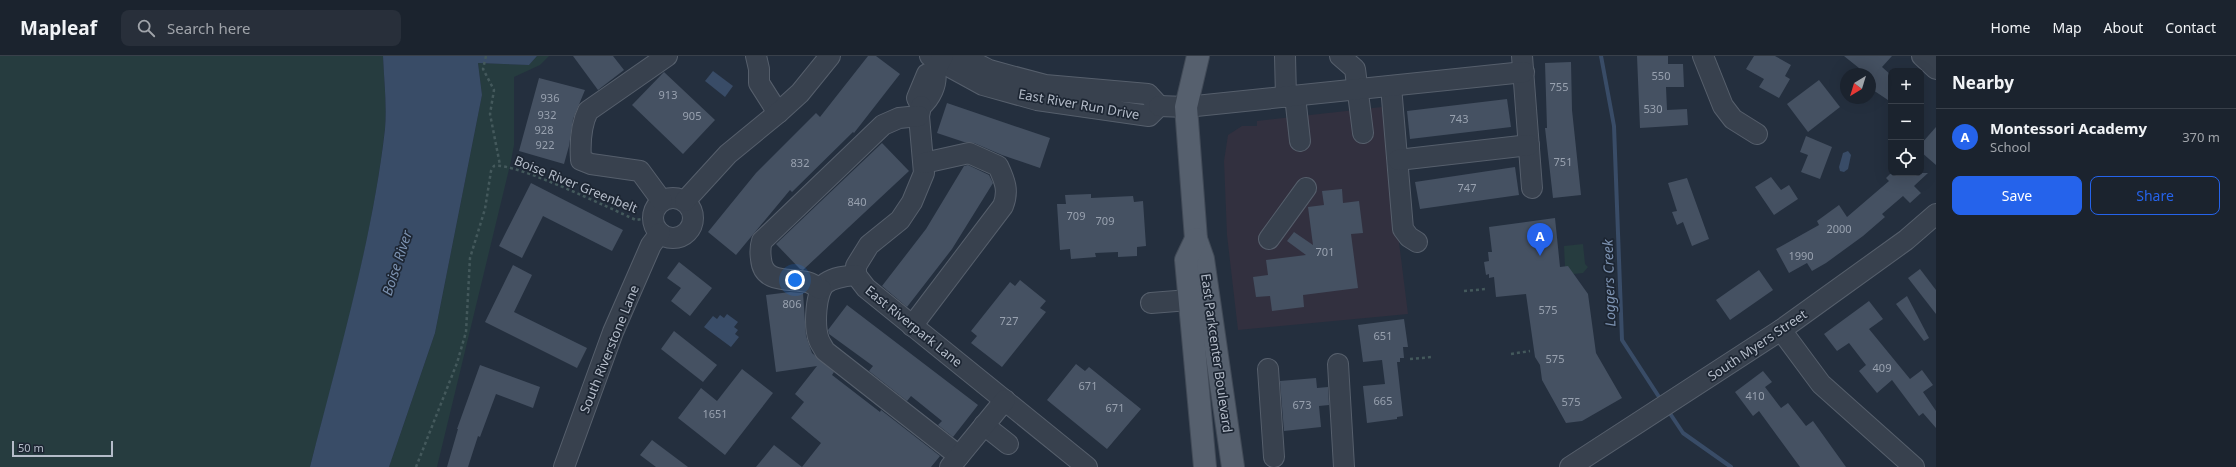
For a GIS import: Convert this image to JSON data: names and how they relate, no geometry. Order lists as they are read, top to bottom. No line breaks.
{"streets":{"main road":["East Parkcenter Boulevard"],"street":["East River Run Drive","East Riverpark Lane","South Myers Street","South Riverstone Lane"],"path":["Boise River Greenbelt"]},"crossings":[["East River Run Drive","East Riverpark Lane"],["East River Run Drive","East Parkcenter Boulevard"],["Boise River Greenbelt","South Riverstone Lane"]],"water":["Boise River","Loggers Creek"],"house_numbers":["550","755","913","936","530","932","905","743","928","922","751","832","747","840","709","709","2000","701","1990","806","575","727","651","575","409","671","410","665","575","673","671","1651"],"scale_bar":"50 m","north":"bottom left","page":{"header":"Mapleaf","search":"Search here","nav":["Home","Map","About","Contact"],"heading":"Nearby","map_buttons":["+","−"],"list":[{"mark":"A","name":"Montessori Academy","note":"School","value":"370 m"}],"buttons":["Save","Share"],"pins":"A","scale":"50 m"}}
